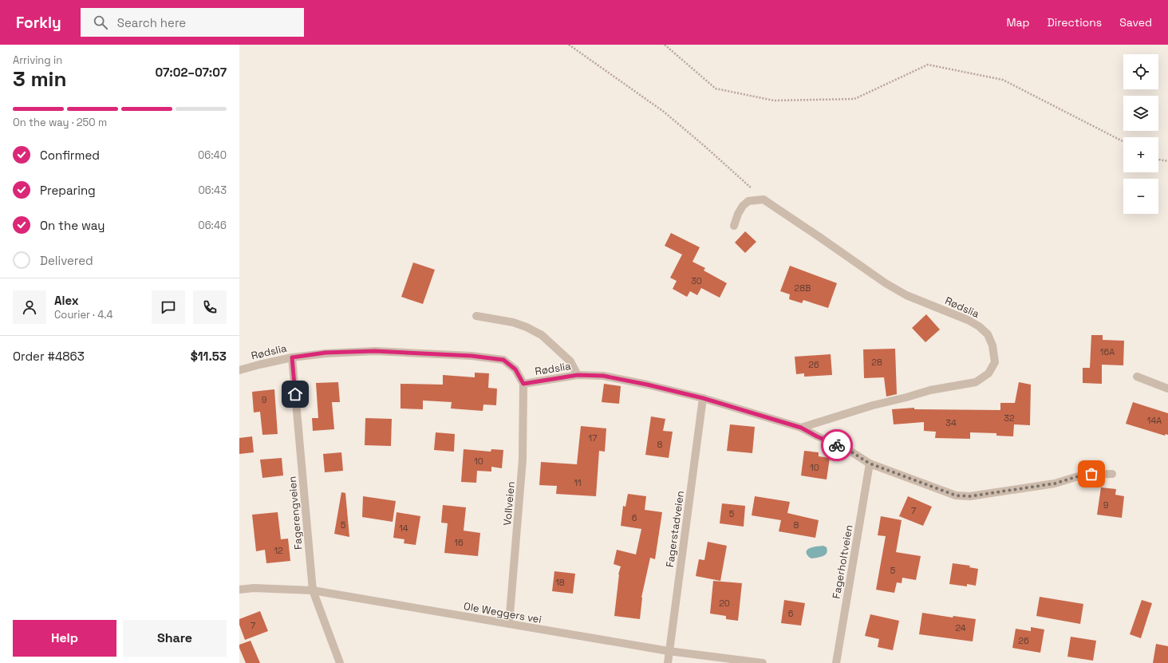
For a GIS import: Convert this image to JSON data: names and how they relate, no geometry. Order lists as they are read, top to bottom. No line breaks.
{"streets":{"street":["Rødslia","Vollveien","Fagerengveien","Fagerstadveien","Fagerholtveien","Ole Weggers vei"]},"crossings":[["Rødslia","Vollveien"],["Rødslia","Fagerengveien"],["Rødslia","Fagerstadveien"],["Rødslia","Fagerholtveien"],["Vollveien","Ole Weggers vei"],["Fagerengveien","Ole Weggers vei"],["Fagerstadveien","Ole Weggers vei"]],"house_numbers":["30","28B","16A","28","26","9","32","14A","34","17","8","10","10","11","9","7","5","6","5","8","14","16","12","5","18","20","6","7","24","26"],"page":{"header":"Forkly","search":"Search here","nav":["Map","Directions","Saved"],"heading":["3 min","Arriving in","07:02–07:07"],"panel":["Alex","Courier · 4.4","Order #4863","$11.53"],"map_buttons":["+","−"],"bar":"On the way · 250 m","list":[["Confirmed","06:40"],["Preparing","06:43"],["On the way","06:46"],"Delivered"],"buttons":["Help","Share"]}}
